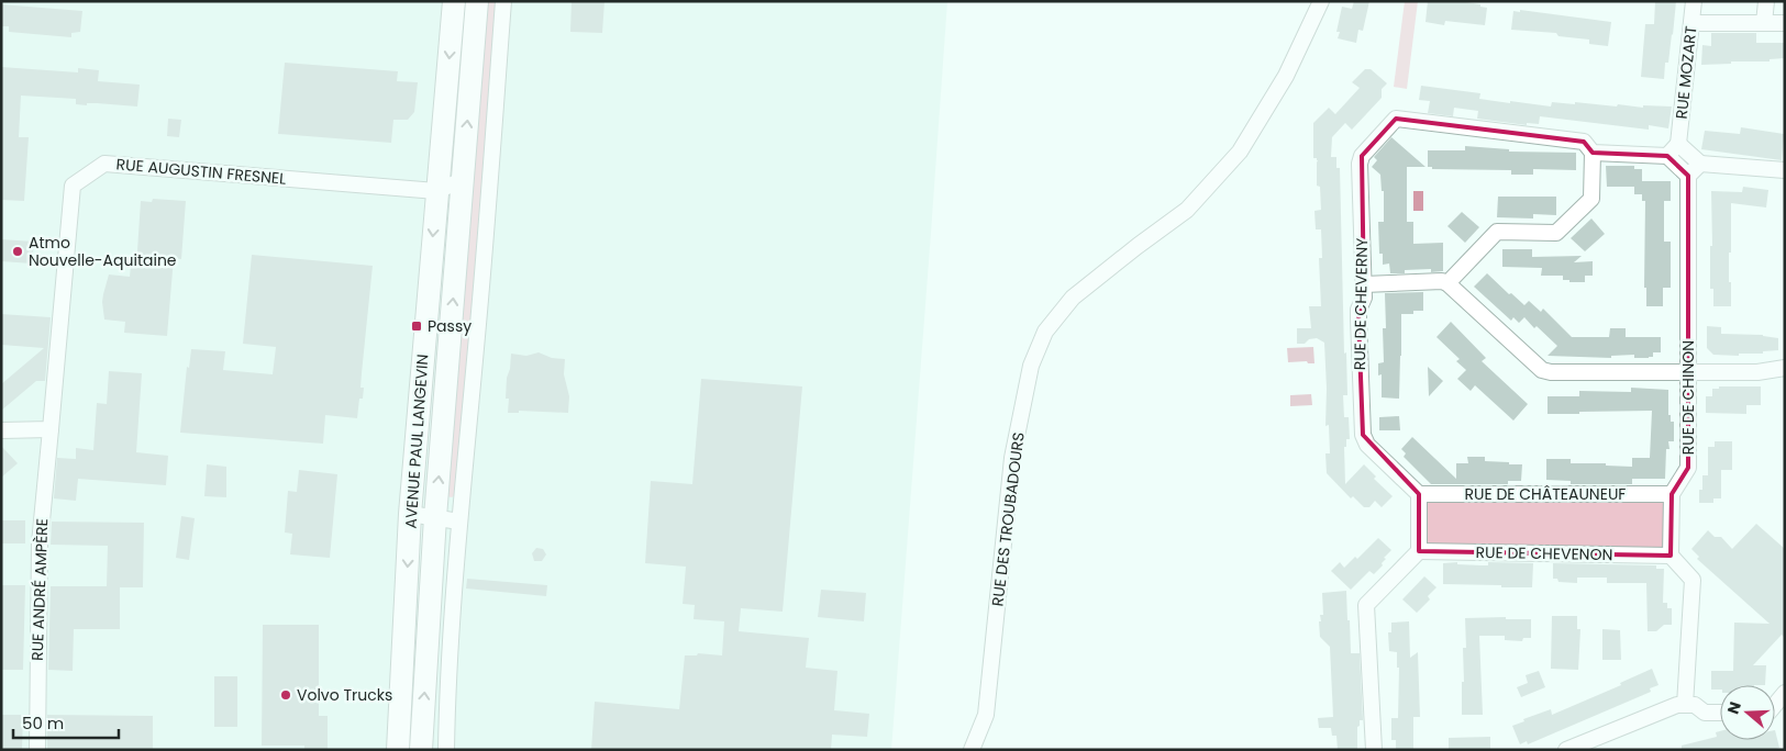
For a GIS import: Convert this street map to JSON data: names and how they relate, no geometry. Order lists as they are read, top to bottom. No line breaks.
{"streets":{"main road":["AVENUE PAUL LANGEVIN"],"street":["RUE MOZART","RUE AUGUSTIN FRESNEL","RUE DE CHEVERNY","RUE DE CHINON","RUE DE CHÂTEAUNEUF","RUE DES TROUBADOURS","RUE DE CHEVENON","RUE ANDRÉ AMPÈRE"]},"crossings":[["RUE AUGUSTIN FRESNEL","AVENUE PAUL LANGEVIN"],["RUE AUGUSTIN FRESNEL","RUE ANDRÉ AMPÈRE"],["RUE DE CHEVERNY","RUE DE CHÂTEAUNEUF"],["RUE DE CHINON","RUE DE CHÂTEAUNEUF"]],"places":{"other":["Atmo Nouvelle-Aquitaine","Volvo Trucks"],"transit":["Passy"]},"scale_bar":"50 m","north":"left"}
